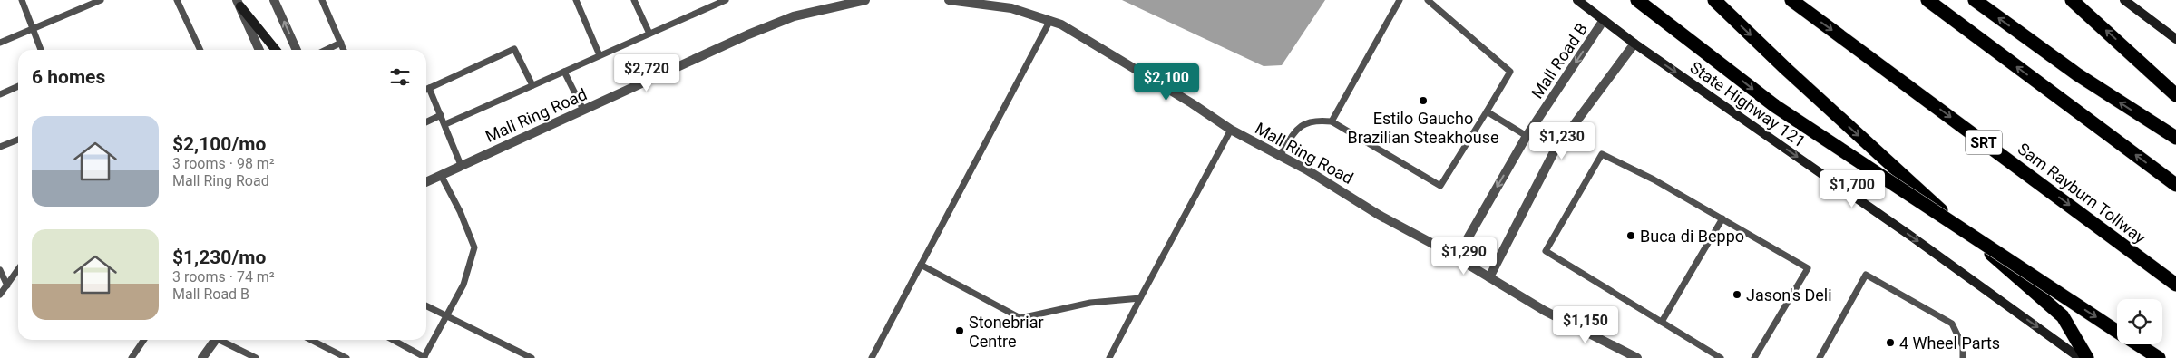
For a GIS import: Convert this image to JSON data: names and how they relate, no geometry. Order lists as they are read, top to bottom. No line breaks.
{"streets":{"highway":["SRT","Sam Rayburn Tollway"],"main road":["State Highway 121"],"street":["Mall Road B","Mall Ring Road"]},"crossings":[["Mall Road B","State Highway 121"],["Mall Road B","Mall Ring Road"]],"one_way":["State Highway 121"],"places":["Estilo Gaucho Brazilian Steakhouse","Buca di Beppo","Jason's Deli","Stonebriar Centre","4 Wheel Parts"],"page":{"heading":"6 homes","price":["$2,720","$2,100","$1,230","$1,700","$1,290","$1,150"],"list":[{"name":"$2,100/mo","note":"3 rooms · 98 m² · Mall Ring Road"},{"name":"$1,230/mo","note":"3 rooms · 74 m² · Mall Road B"}]}}
